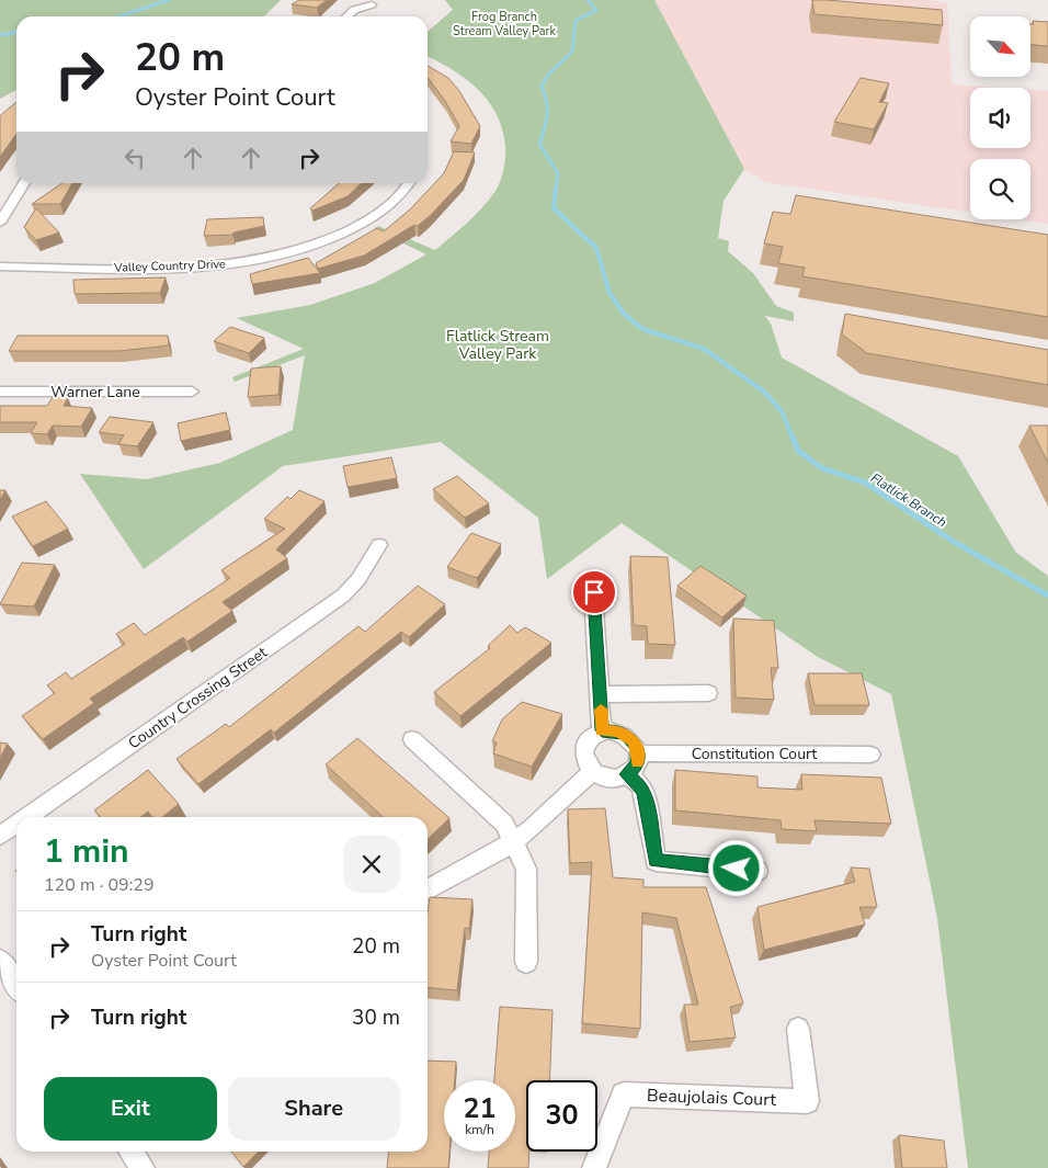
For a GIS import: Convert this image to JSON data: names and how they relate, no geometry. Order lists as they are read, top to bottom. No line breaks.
{"streets":{"street":["Valley Country Drive","Warner Lane","Country Crossing Street","Constitution Court","Beaujolais Court"]},"water":["Flatlick Branch"],"parks":["Frog Branch Stream Valley Park","Flatlick Stream Valley Park"],"north":"bottom right","page":{"turn":["20 m","Oyster Point Court"],"heading":["1 min","120 m · 09:29"],"list":[{"name":"Turn right","note":"Oyster Point Court","value":"20 m"},{"name":"Turn right","value":"30 m"}],"buttons":["Exit","Share"],"speed":"21 km/h","limit":"30"}}
